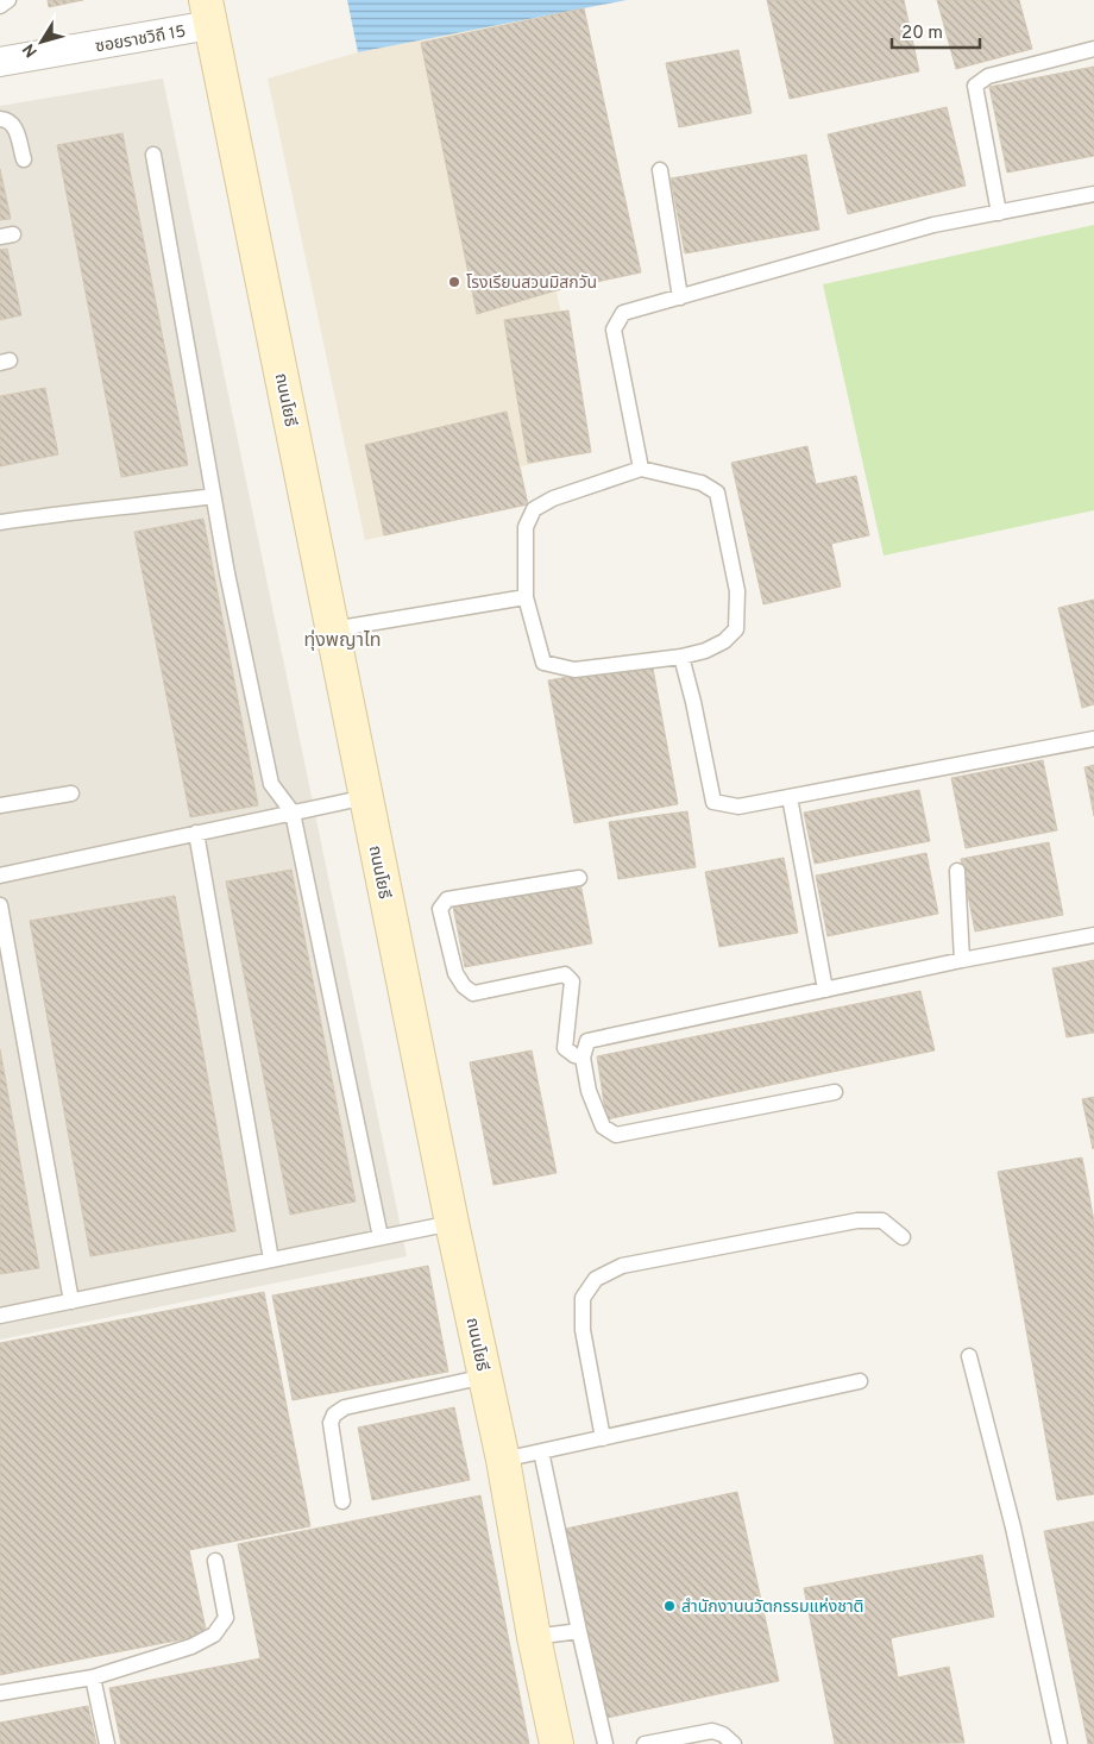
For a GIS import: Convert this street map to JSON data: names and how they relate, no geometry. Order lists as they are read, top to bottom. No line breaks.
{"streets":{"street":["ซอยราชวิถี 15","ถนนโยธี"]},"crossings":[["ซอยราชวิถี 15","ถนนโยธี"]],"districts":["ทุ่งพญาไท"],"places":["โรงเรียนสวนมิสกวัน","สำนักงานนวัตกรรมแห่งชาติ"],"scale_bar":"20 m","north":"bottom left"}
